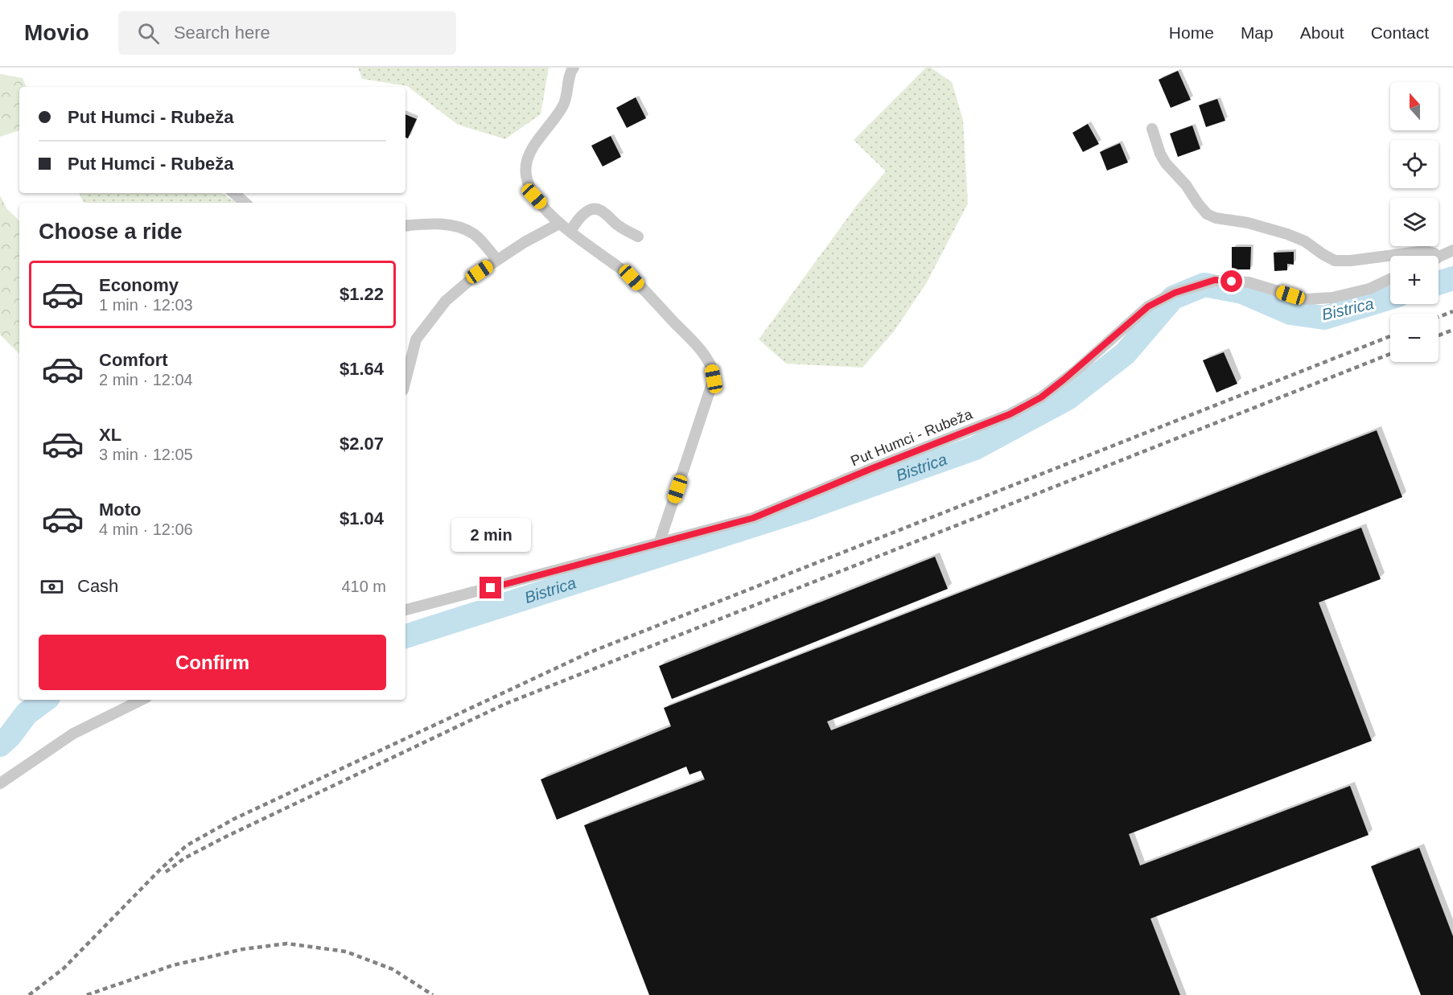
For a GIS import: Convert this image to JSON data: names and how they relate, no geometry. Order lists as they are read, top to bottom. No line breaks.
{"streets":{"street":["Put Humci - Rubeža"]},"water":["Bistrica"],"north":"top","page":{"header":"Movio","search":"Search here","nav":["Home","Map","About","Contact"],"map_buttons":["+","−"],"banner":["Put Humci - Rubeža","Put Humci - Rubeža"],"heading":"Choose a ride","list":[{"name":"Economy","note":"1 min · 12:03","value":"$1.22"},{"name":"Comfort","note":"2 min · 12:04","value":"$1.64"},{"name":"XL","note":"3 min · 12:05","value":"$2.07"},{"name":"Moto","note":"4 min · 12:06","value":"$1.04"}],"bubble":"2 min","pay":["Cash","410 m"],"buttons":"Confirm"}}
